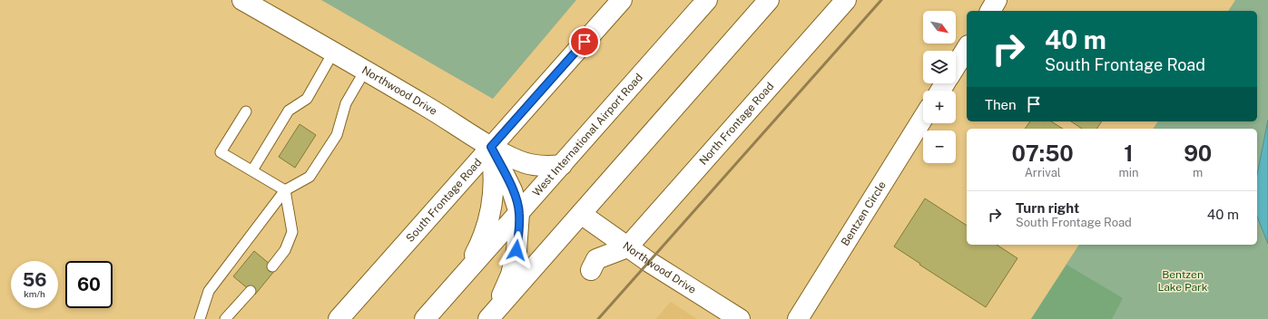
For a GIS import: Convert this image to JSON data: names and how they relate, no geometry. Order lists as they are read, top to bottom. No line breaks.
{"streets":{"street":["Northwood Drive","North Frontage Road","West International Airport Road","South Frontage Road","Bentzen Circle"]},"crossings":[["Northwood Drive","North Frontage Road"],["Northwood Drive","West International Airport Road"],["Northwood Drive","South Frontage Road"]],"parks":["Bentzen Lake Park"],"north":"bottom right","page":{"map_buttons":["+","−"],"turn":["40 m","South Frontage Road"],"then":"Then","eta":["07:50","Arrival","1","min","90","m"],"list":[{"name":"Turn right","note":"South Frontage Road","value":"40 m"}],"speed":"56 km/h","limit":"60"}}
